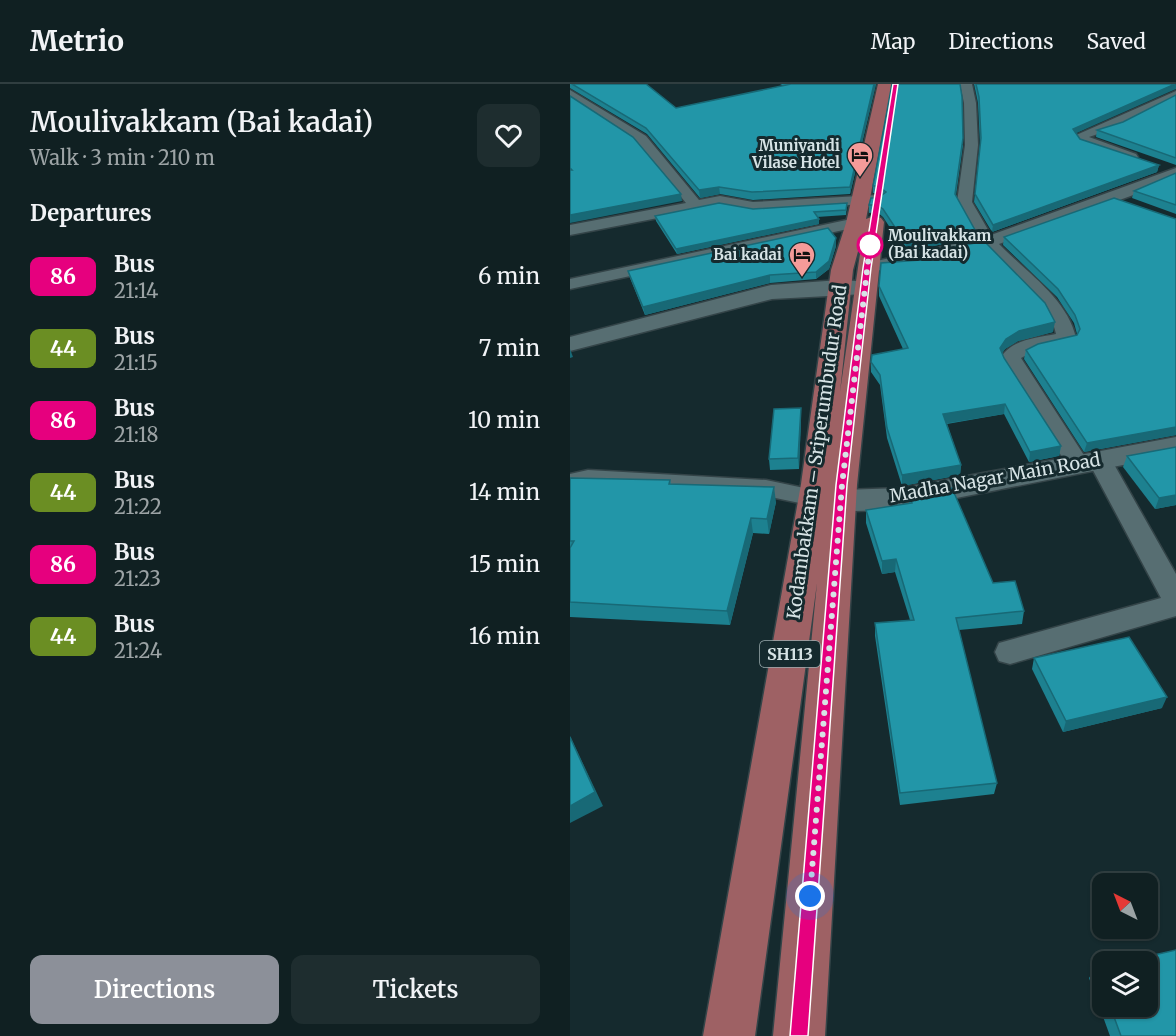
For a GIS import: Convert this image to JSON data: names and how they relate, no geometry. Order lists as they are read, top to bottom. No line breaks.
{"streets":{"main road":["Kodambakkam – Sriperumbudur Road","SH113"],"street":["Madha Nagar Main Road"]},"crossings":[["Kodambakkam – Sriperumbudur Road","Madha Nagar Main Road"]],"places":{"hotel":["Muniyandi Vilase Hotel","Bai kadai"],"other":["Moulivakkam (Bai kadai)"]},"lines":["bus line 86"],"north":"top left","page":{"header":"Metrio","nav":["Map","Directions","Saved"],"heading":[["Moulivakkam (Bai kadai)","Walk · 3 min · 210 m"],"Departures"],"list":[{"mark":"86","name":"Bus","note":"21:14","value":"6 min"},{"mark":"44","name":"Bus","note":"21:15","value":"7 min"},{"mark":"86","name":"Bus","note":"21:18","value":"10 min"},{"mark":"44","name":"Bus","note":"21:22","value":"14 min"},{"mark":"86","name":"Bus","note":"21:23","value":"15 min"},{"mark":"44","name":"Bus","note":"21:24","value":"16 min"}],"buttons":["Directions","Tickets"]}}
